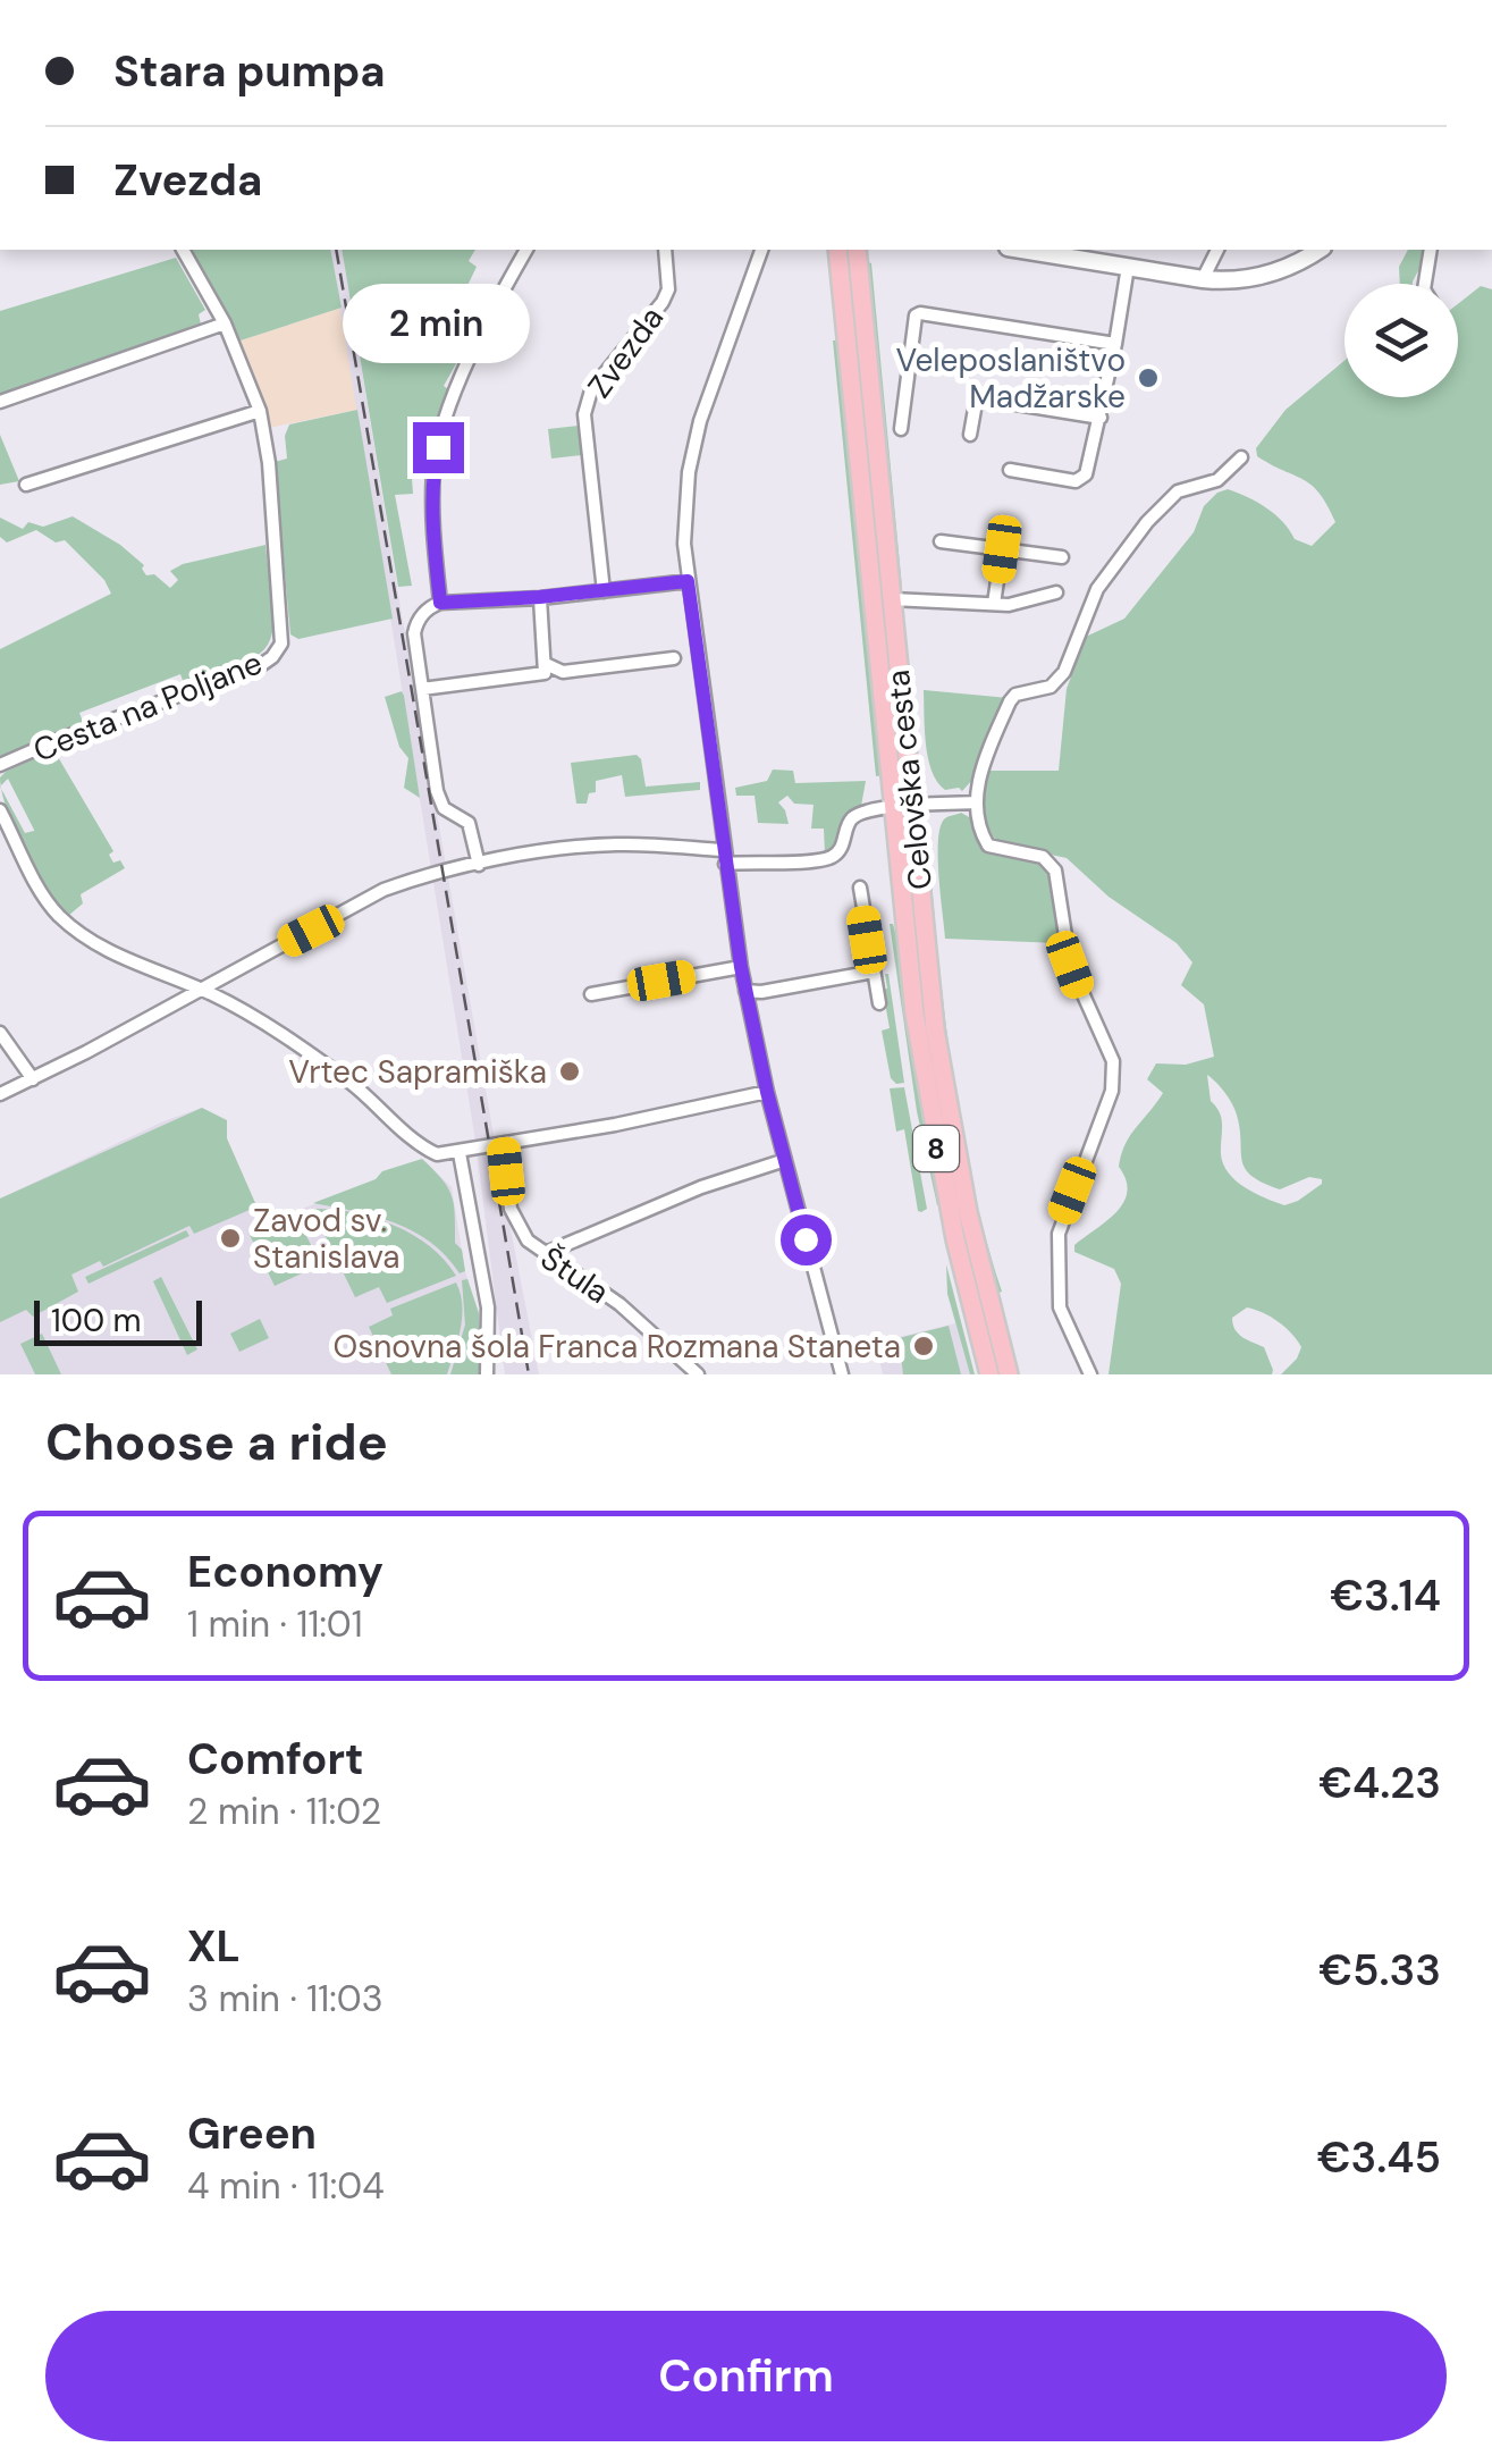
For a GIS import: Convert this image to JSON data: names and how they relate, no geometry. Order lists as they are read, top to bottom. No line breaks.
{"streets":{"main road":["Celovška cesta","8"],"street":["Zvezda","Cesta na Poljane","Štula"]},"places":["Veleposlaništvo Madžarske","Vrtec Sapramiška","Zavod sv. Stanislava","Osnovna šola Franca Rozmana Staneta"],"scale_bar":"100 m","page":{"banner":["Stara pumpa","Zvezda"],"bubble":"2 min","scale":"100 m","heading":"Choose a ride","list":[{"name":"Economy","note":"1 min · 11:01","value":"€3.14"},{"name":"Comfort","note":"2 min · 11:02","value":"€4.23"},{"name":"XL","note":"3 min · 11:03","value":"€5.33"},{"name":"Green","note":"4 min · 11:04","value":"€3.45"}],"buttons":"Confirm"}}
